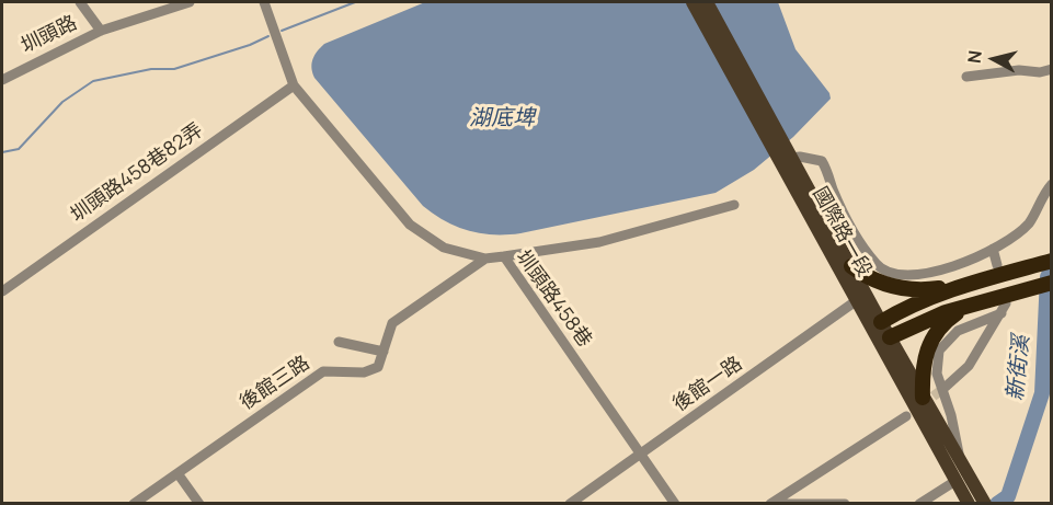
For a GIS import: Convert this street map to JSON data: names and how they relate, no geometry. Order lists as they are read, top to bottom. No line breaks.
{"streets":{"main road":["國際路一段"],"street":["圳頭路","圳頭路458巷82弄","圳頭路458巷","後館三路","後館一路"]},"crossings":[["圳頭路458巷82弄","圳頭路458巷"],["國際路一段","後館一路"],["圳頭路458巷","後館三路"],["圳頭路458巷","後館一路"]],"water":["湖底埤","新街溪"],"north":"left"}
